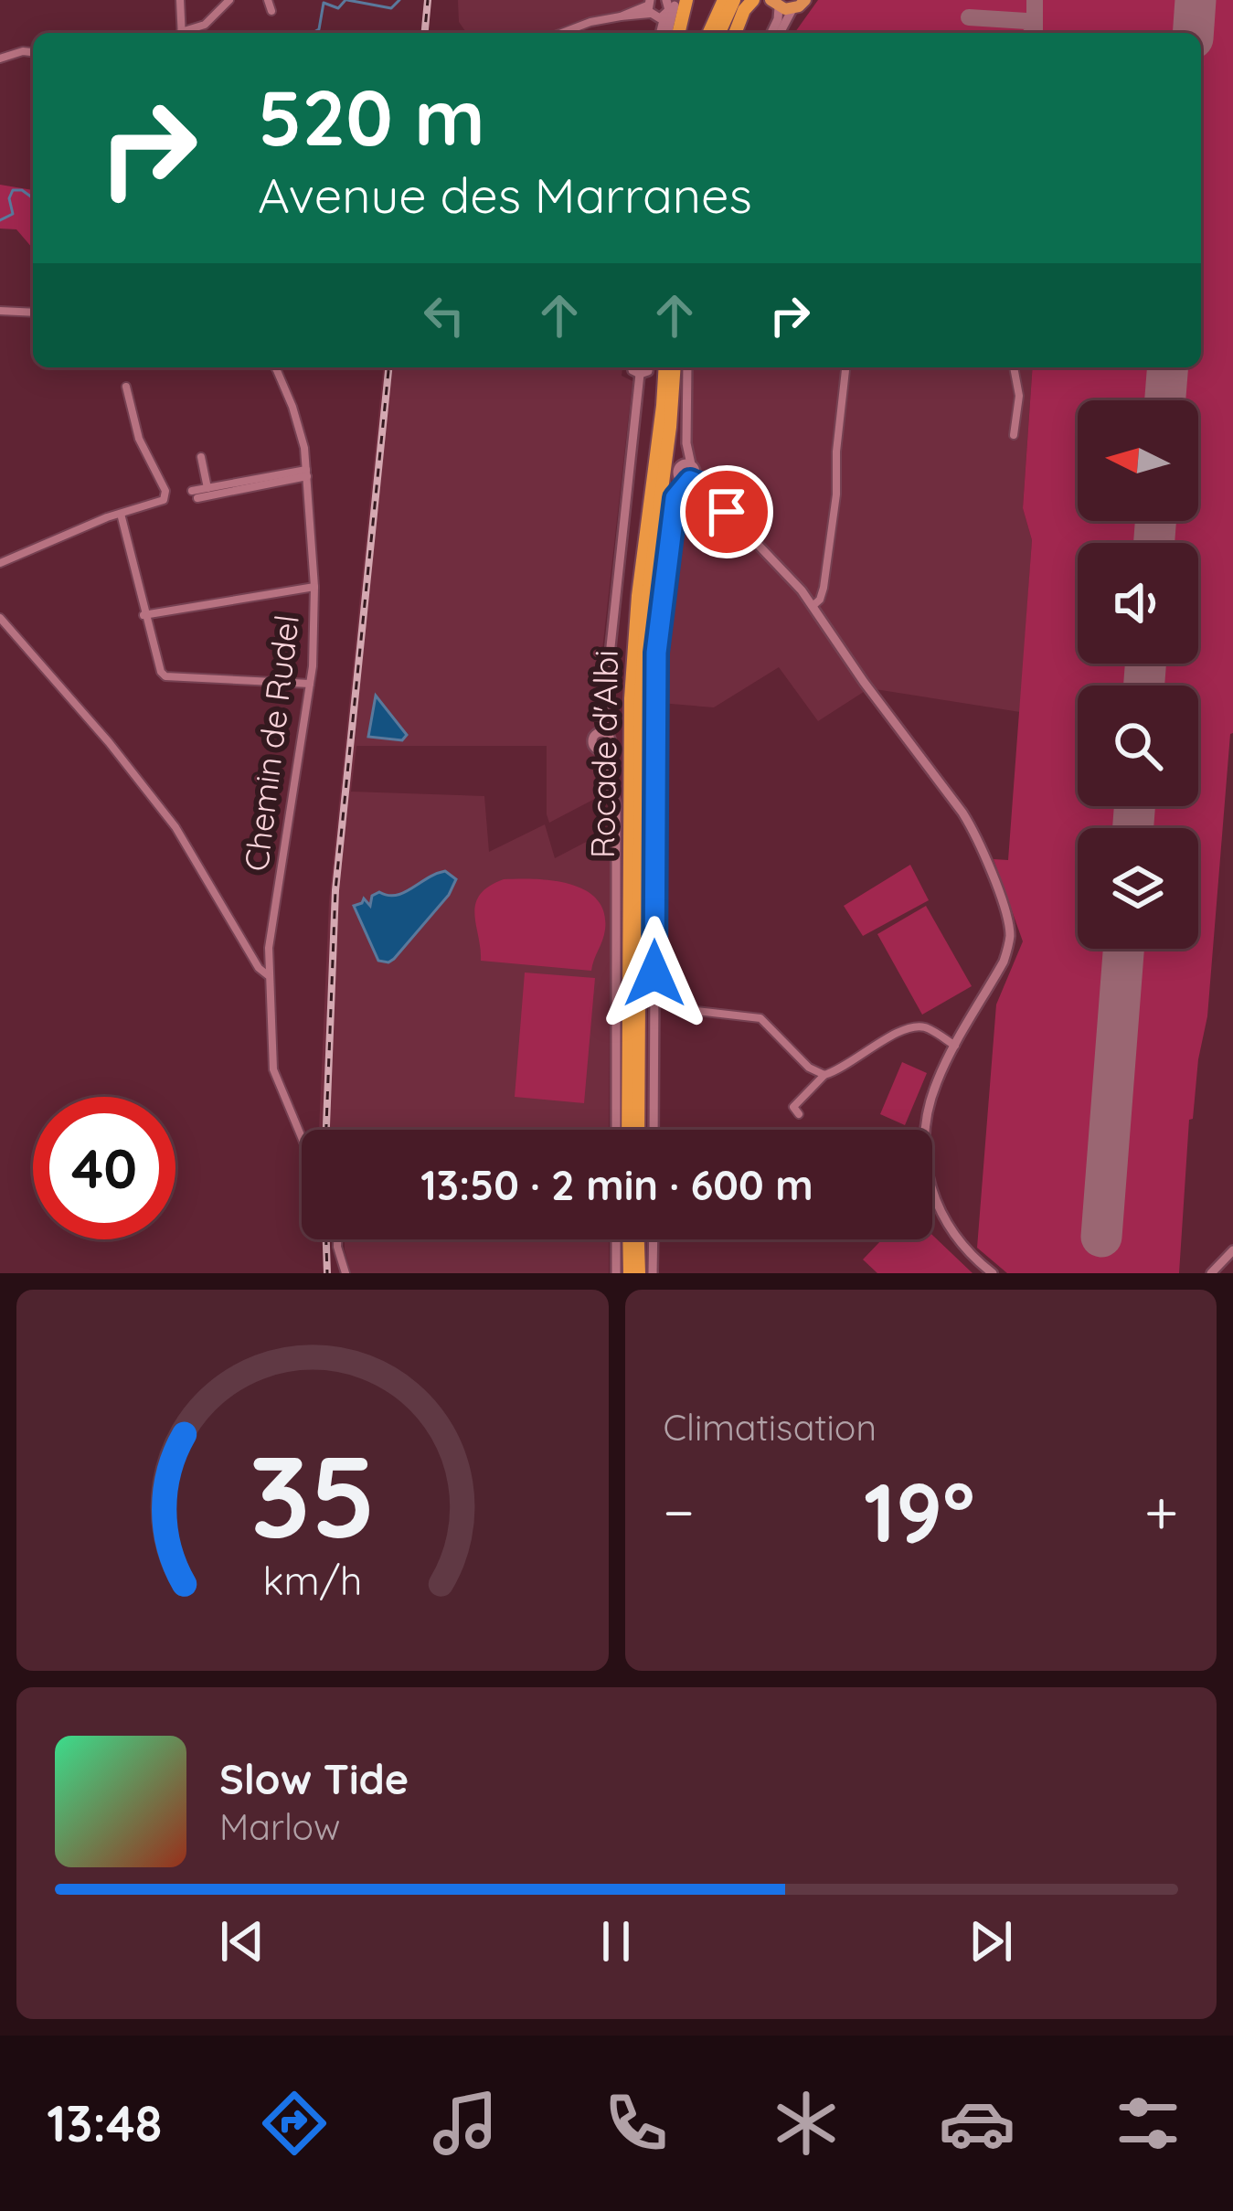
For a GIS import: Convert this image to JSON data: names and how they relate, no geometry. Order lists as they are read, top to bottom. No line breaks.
{"streets":{"highway":["Rocade d'Albi"],"street":["Chemin de Rudel"]},"north":"left","page":{"turn":["520 m","Avenue des Marranes"],"limit":"40","trip":"13:50 · 2 min · 600 m","tile":"Climatisation","heat":["−","19°","+"],"song":["Slow Tide","Marlow"],"tabs":"13:48","gauge":["35","km/h"]}}
